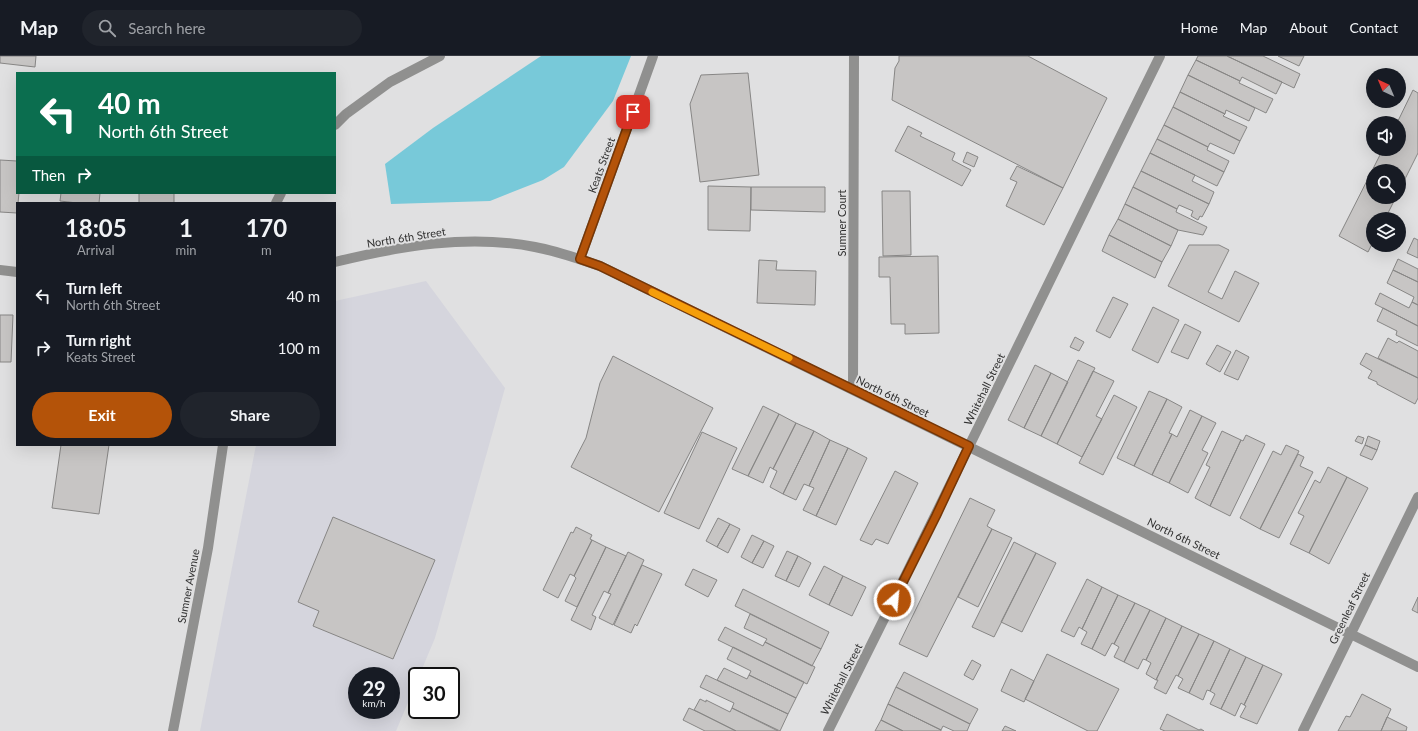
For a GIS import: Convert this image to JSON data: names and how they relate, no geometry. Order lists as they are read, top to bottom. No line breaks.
{"streets":{"street":["Keats Street","Sumner Court","North 6th Street","Whitehall Street","Sumner Avenue","Greenleaf Street"]},"crossings":[["Keats Street","North 6th Street"],["Sumner Court","North 6th Street"],["North 6th Street","Whitehall Street"],["North 6th Street","Greenleaf Street"]],"north":"top left","page":{"header":"Map","search":"Search here","nav":["Home","Map","About","Contact"],"turn":["40 m","North 6th Street"],"then":"Then","eta":["18:05","Arrival","1","min","170","m"],"list":[{"name":"Turn left","note":"North 6th Street","value":"40 m"},{"name":"Turn right","note":"Keats Street","value":"100 m"}],"buttons":["Exit","Share"],"speed":"29 km/h","limit":"30"}}
